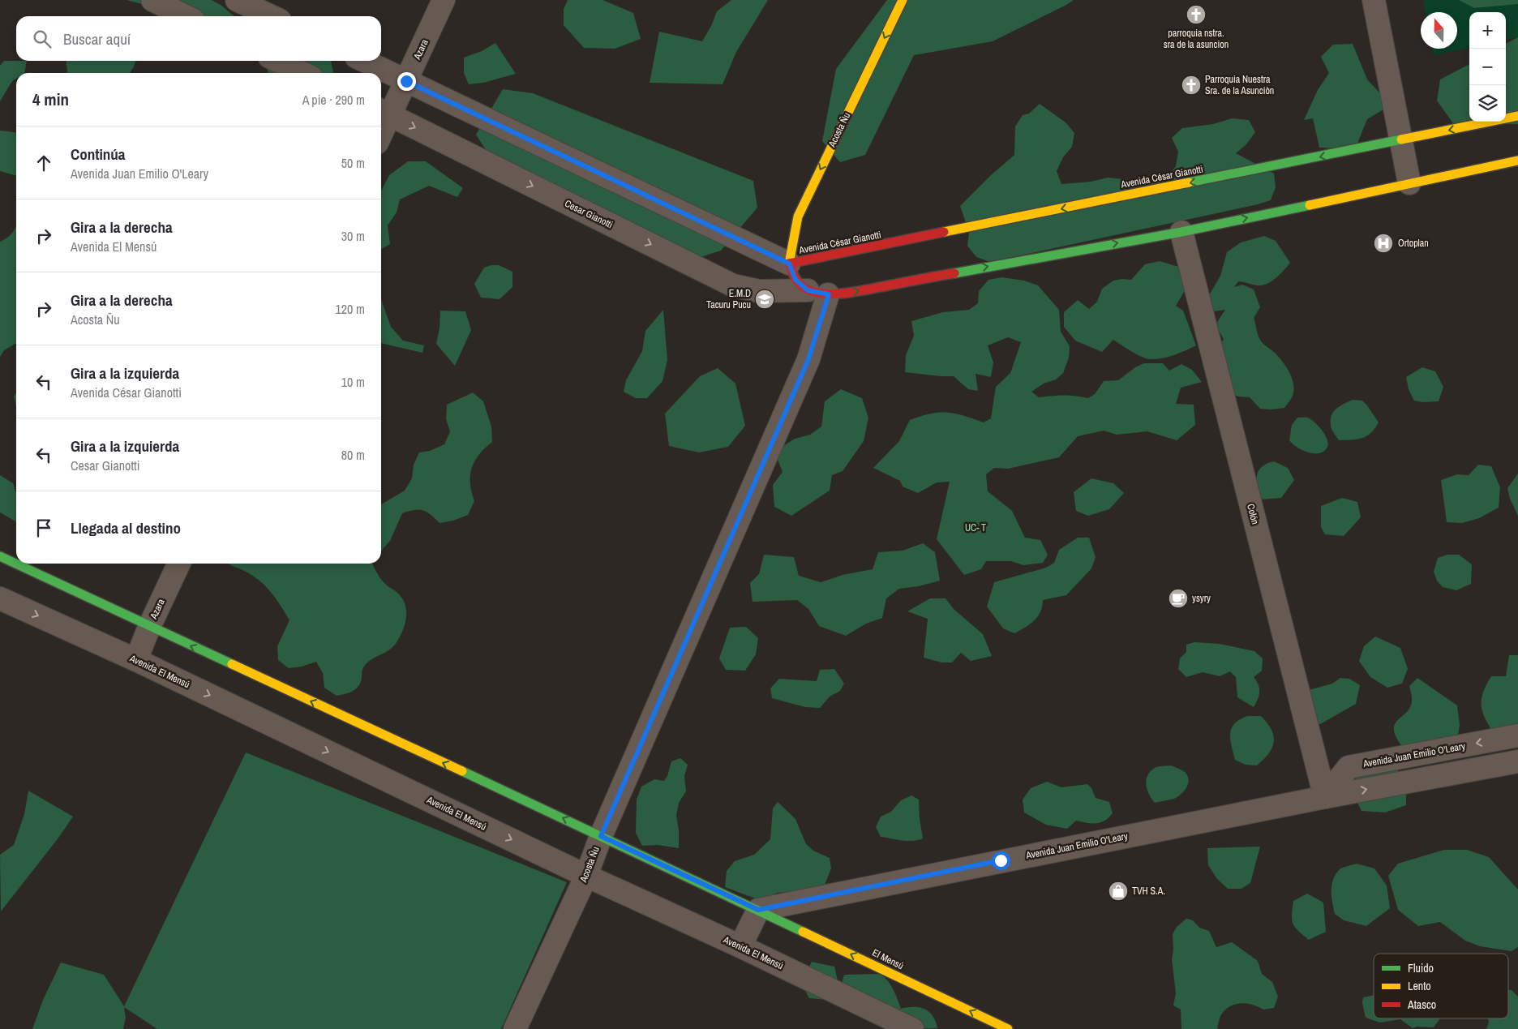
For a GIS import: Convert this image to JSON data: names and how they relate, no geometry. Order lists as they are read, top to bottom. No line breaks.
{"streets":{"street":["Azara","Acosta Ñu","Avenida César Gianotti","Cesar Gianotti","Colón","Avenida El Mensú","Avenida Juan Emilio O'Leary","El Mensú"]},"crossings":[["Azara","Cesar Gianotti"],["Azara","Avenida El Mensú"],["Acosta Ñu","Avenida César Gianotti"],["Acosta Ñu","Cesar Gianotti"],["Acosta Ñu","Avenida El Mensú"],["Avenida César Gianotti","Cesar Gianotti"],["Colón","Avenida Juan Emilio O'Leary"],["Avenida Juan Emilio O'Leary","El Mensú"]],"one_way":["El Mensú"],"parks":["UC- T"],"places":{"church":["parroquia nstra. sra de la asuncion","Parroquia Nuestra Sra. de la Asunciòn"],"hospital":["Ortoplan"],"school or university":["E.M.D Tacuru Pucu"],"cafe":["ysyry"],"shop":["TVH S.A."]},"legend":["Fluido","Lento","Atasco"],"north":"top","page":{"map_buttons":["+","−"],"search":"Buscar aquí","heading":["4 min","A pie · 290 m"],"list":[["Continúa","Avenida Juan Emilio O'Leary","50 m"],["Gira a la derecha","Avenida El Mensú","30 m"],["Gira a la derecha","Acosta Ñu","120 m"],["Gira a la izquierda","Avenida César Gianotti","10 m"],["Gira a la izquierda","Cesar Gianotti","80 m"],"Llegada al destino"]}}
